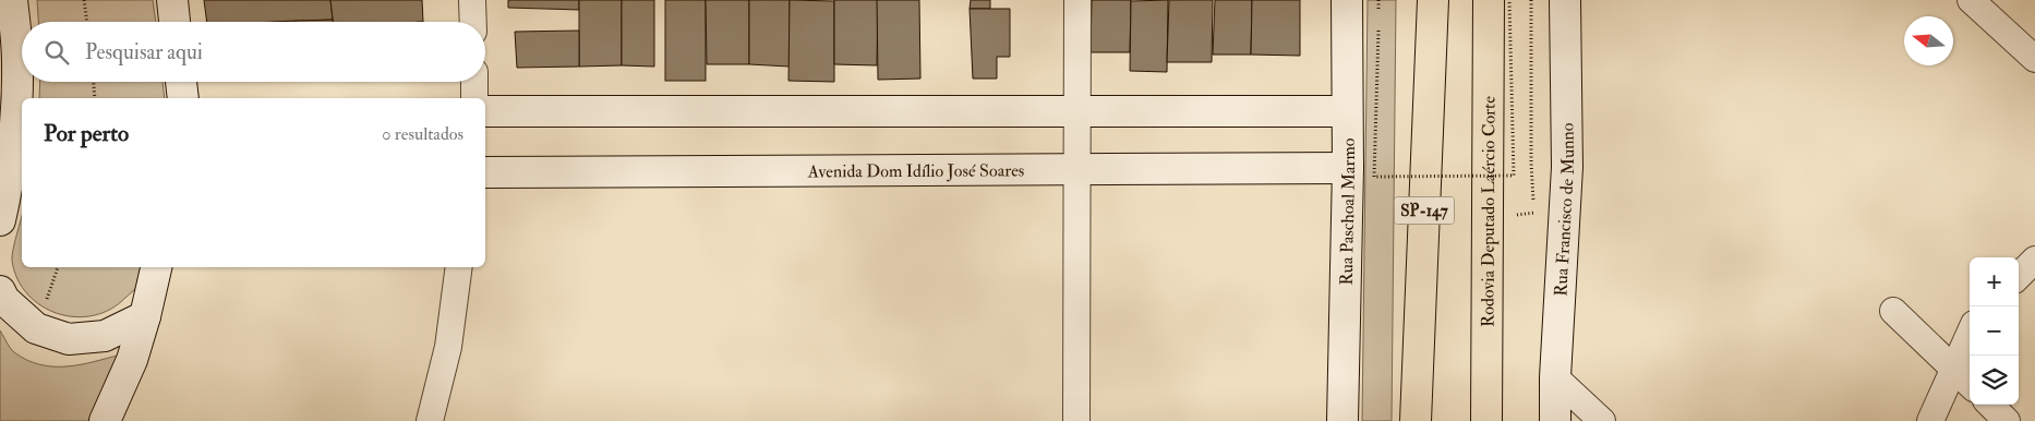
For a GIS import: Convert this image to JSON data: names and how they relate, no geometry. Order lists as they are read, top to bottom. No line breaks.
{"streets":{"highway":["SP-147","Rodovia Deputado Laércio Corte"],"street":["Avenida Dom Idílio José Soares","Rua Paschoal Marmo","Rua Francisco de Munno"]},"crossings":[["Avenida Dom Idílio José Soares","Rua Paschoal Marmo"]],"north":"left","page":{"search":"Pesquisar aqui","heading":["Por perto","0 resultados"],"map_buttons":["+","−"]}}
